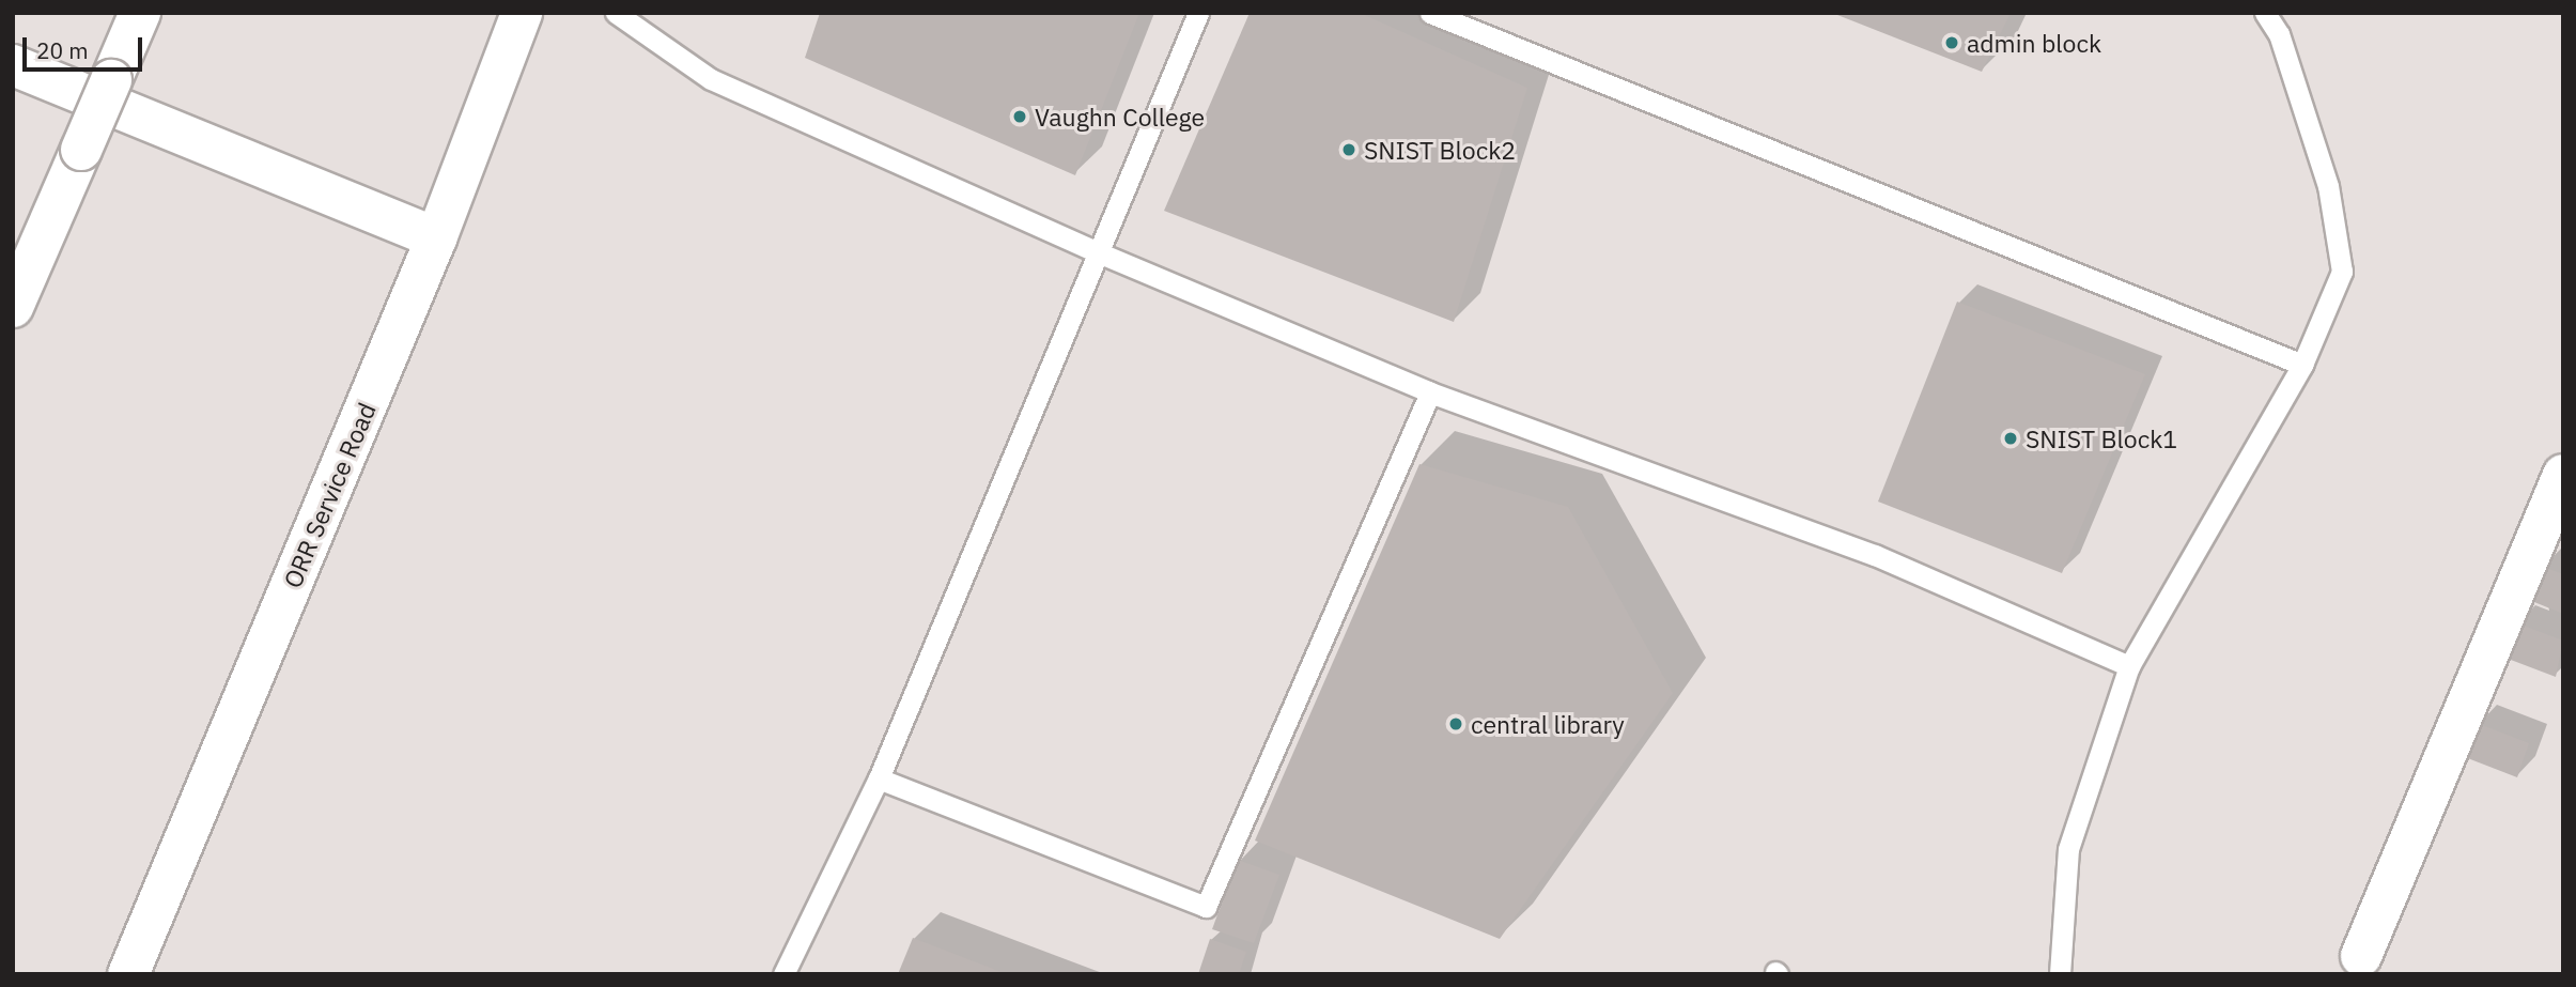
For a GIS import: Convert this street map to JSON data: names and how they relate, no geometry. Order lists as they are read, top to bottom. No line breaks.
{"streets":{"main road":["ORR Service Road"]},"places":["admin block","Vaughn College","SNIST Block2","SNIST Block1","central library"],"scale_bar":"20 m"}
